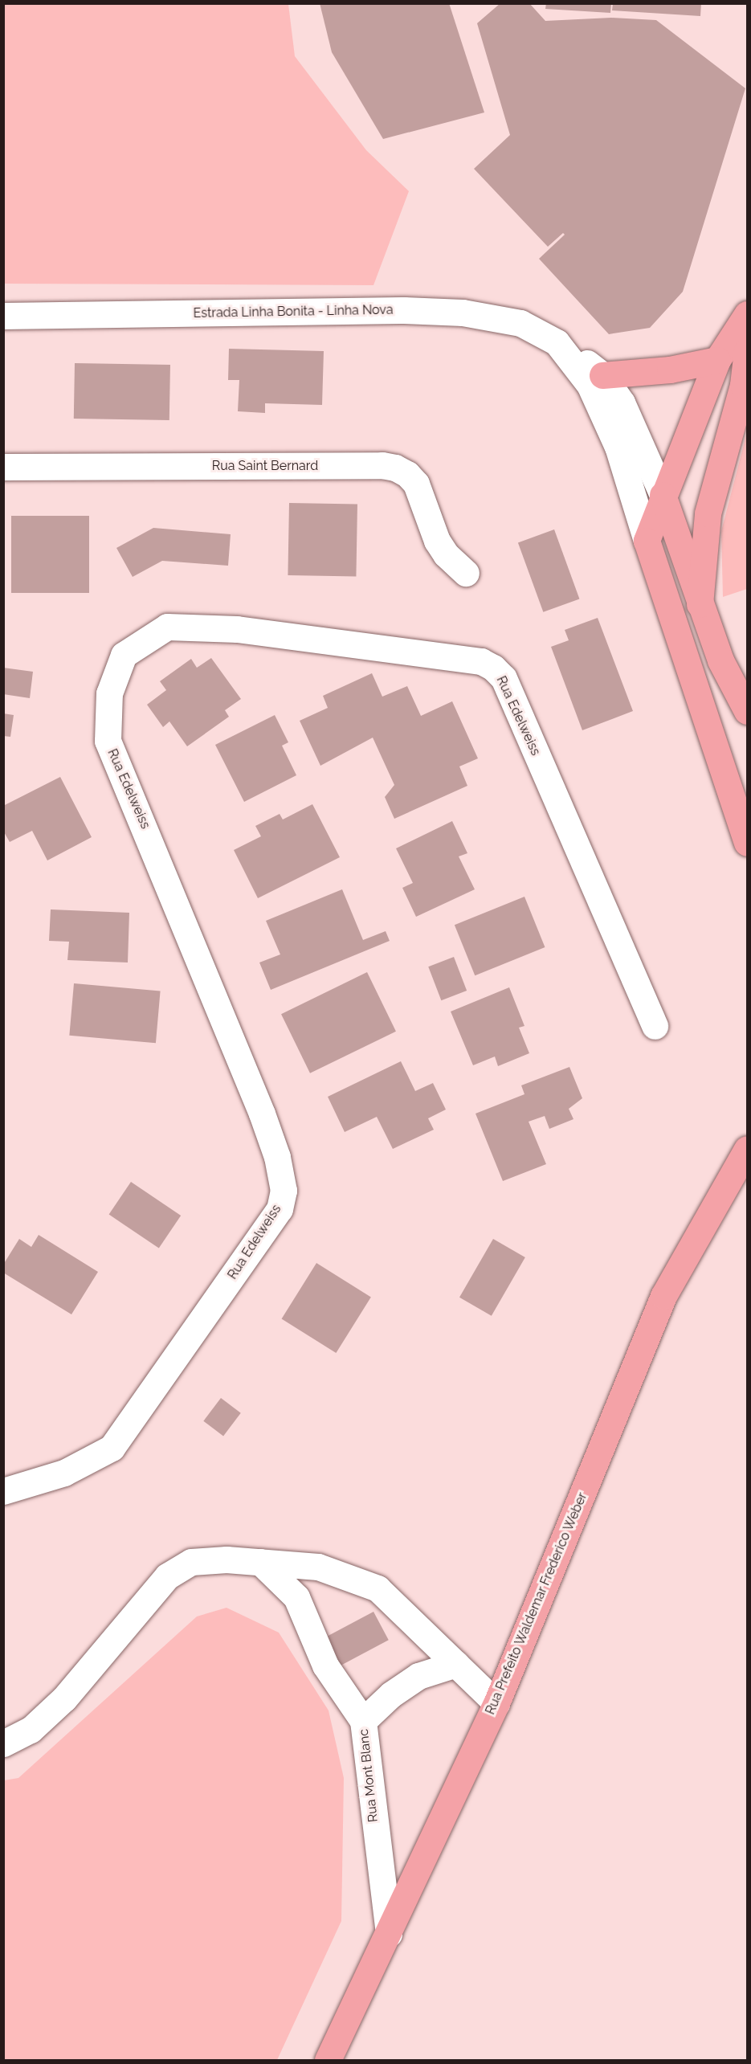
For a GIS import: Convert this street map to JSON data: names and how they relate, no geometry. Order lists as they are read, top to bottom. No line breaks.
{"streets":{"main road":["Rua Prefeito Waldemar Frederico Weber"],"street":["Estrada Linha Bonita - Linha Nova","Rua Saint Bernard","Rua Edelweiss","Rua Mont Blanc"]},"crossings":[["Rua Prefeito Waldemar Frederico Weber","Rua Mont Blanc"]]}
